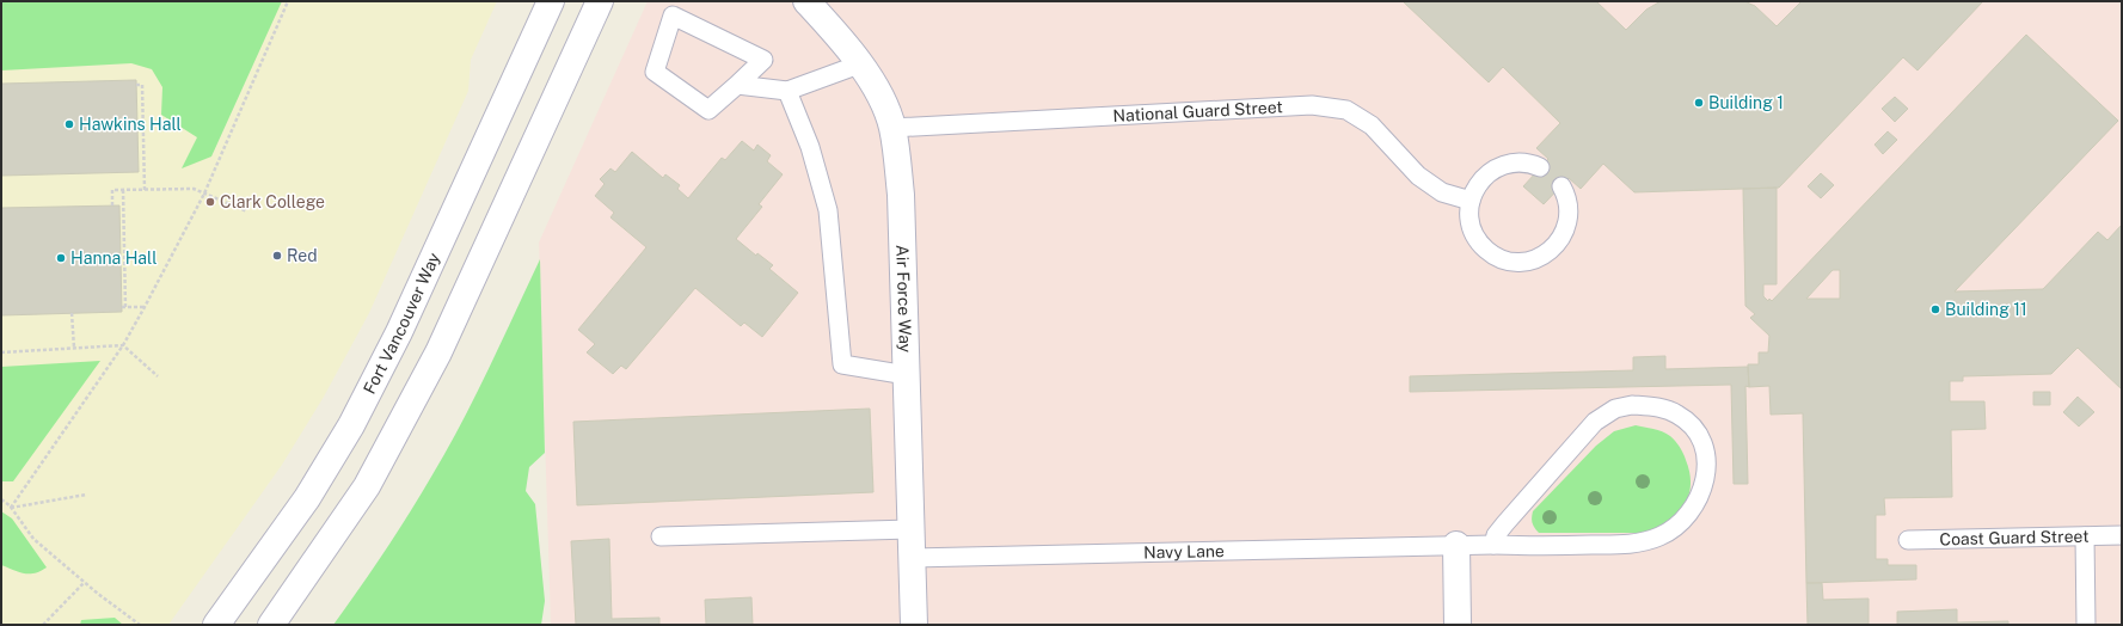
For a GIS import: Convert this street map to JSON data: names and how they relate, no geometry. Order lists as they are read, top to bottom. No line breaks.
{"streets":{"street":["Air Force Way","Fort Vancouver Way"],"lane":["National Guard Street","Coast Guard Street","Navy Lane"]},"crossings":[["National Guard Street","Air Force Way"],["Air Force Way","Navy Lane"]],"places":["Building 1","Hawkins Hall","Clark College","Red","Hanna Hall","Building 11"]}
